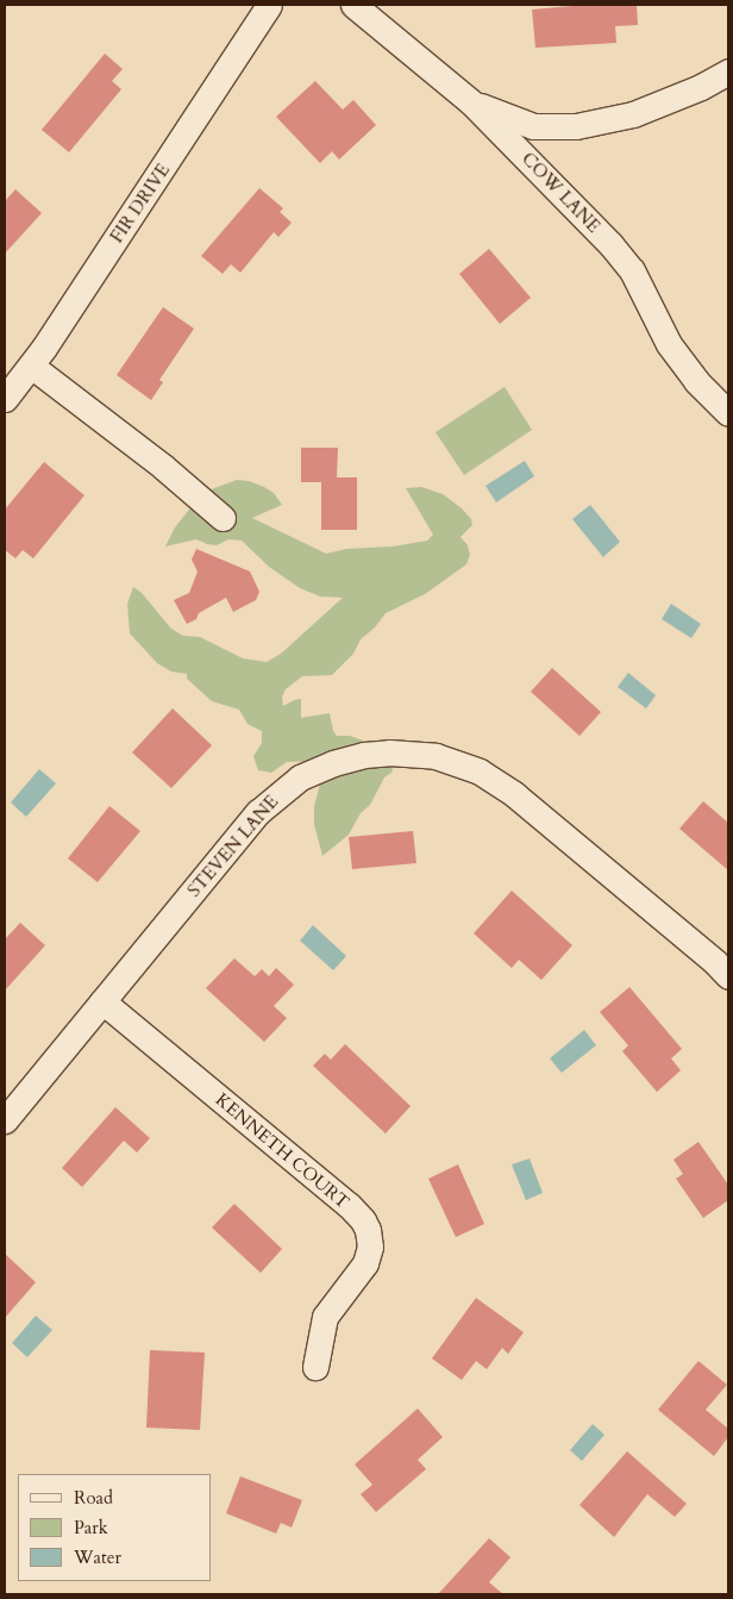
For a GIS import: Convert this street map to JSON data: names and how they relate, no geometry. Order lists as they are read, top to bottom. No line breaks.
{"streets":{"street":["COW LANE","FIR DRIVE","STEVEN LANE","KENNETH COURT"]},"crossings":[["STEVEN LANE","KENNETH COURT"]],"legend":["Road","Park","Water"]}
